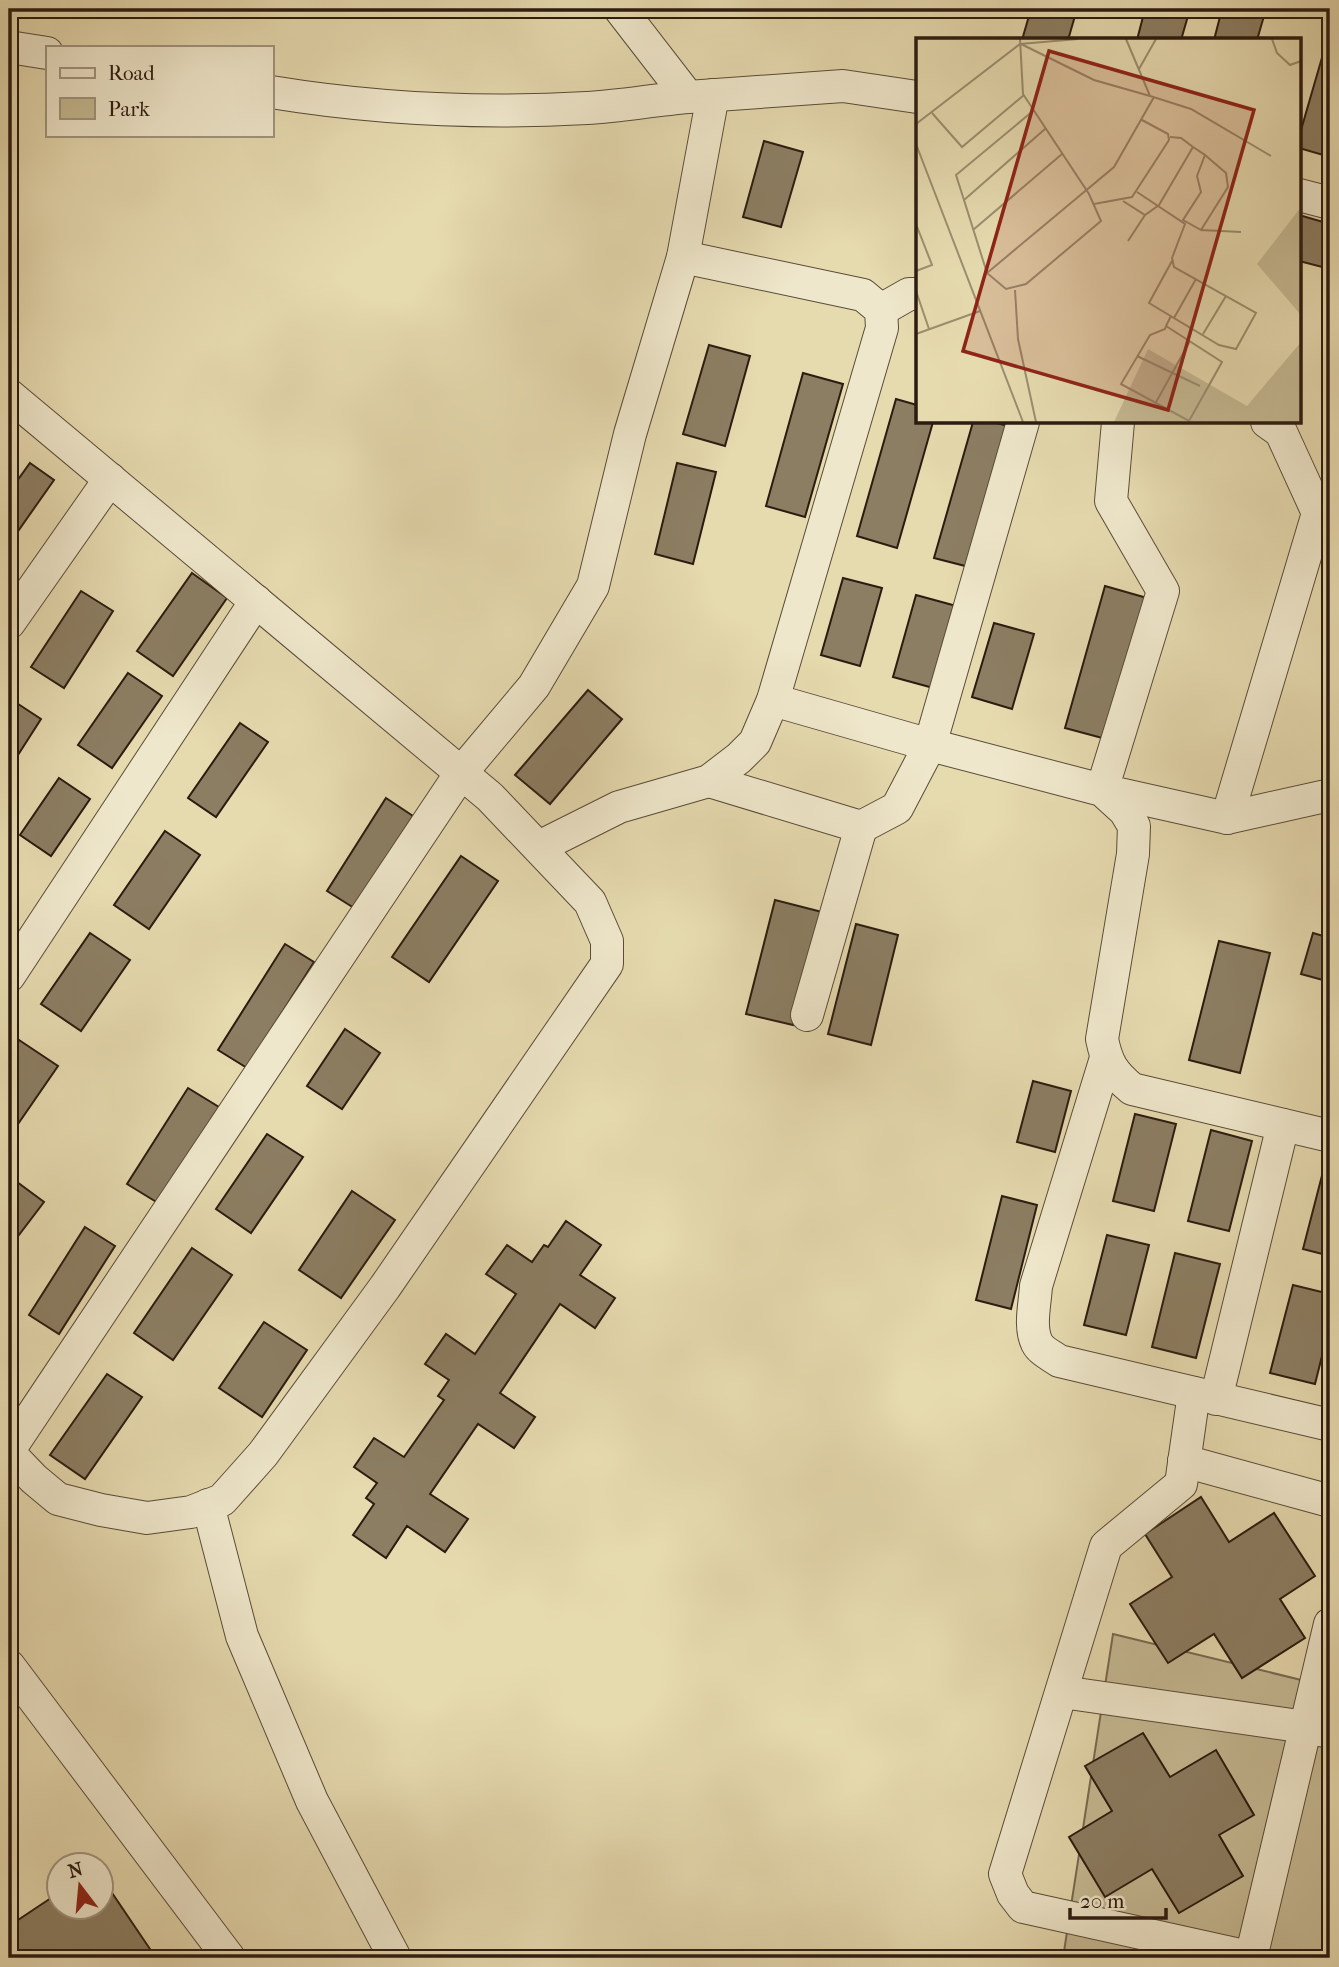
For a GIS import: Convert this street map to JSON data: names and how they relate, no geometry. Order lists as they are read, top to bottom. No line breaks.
{"legend":["Road","Park"],"scale_bar":"20 m","north":"top"}
